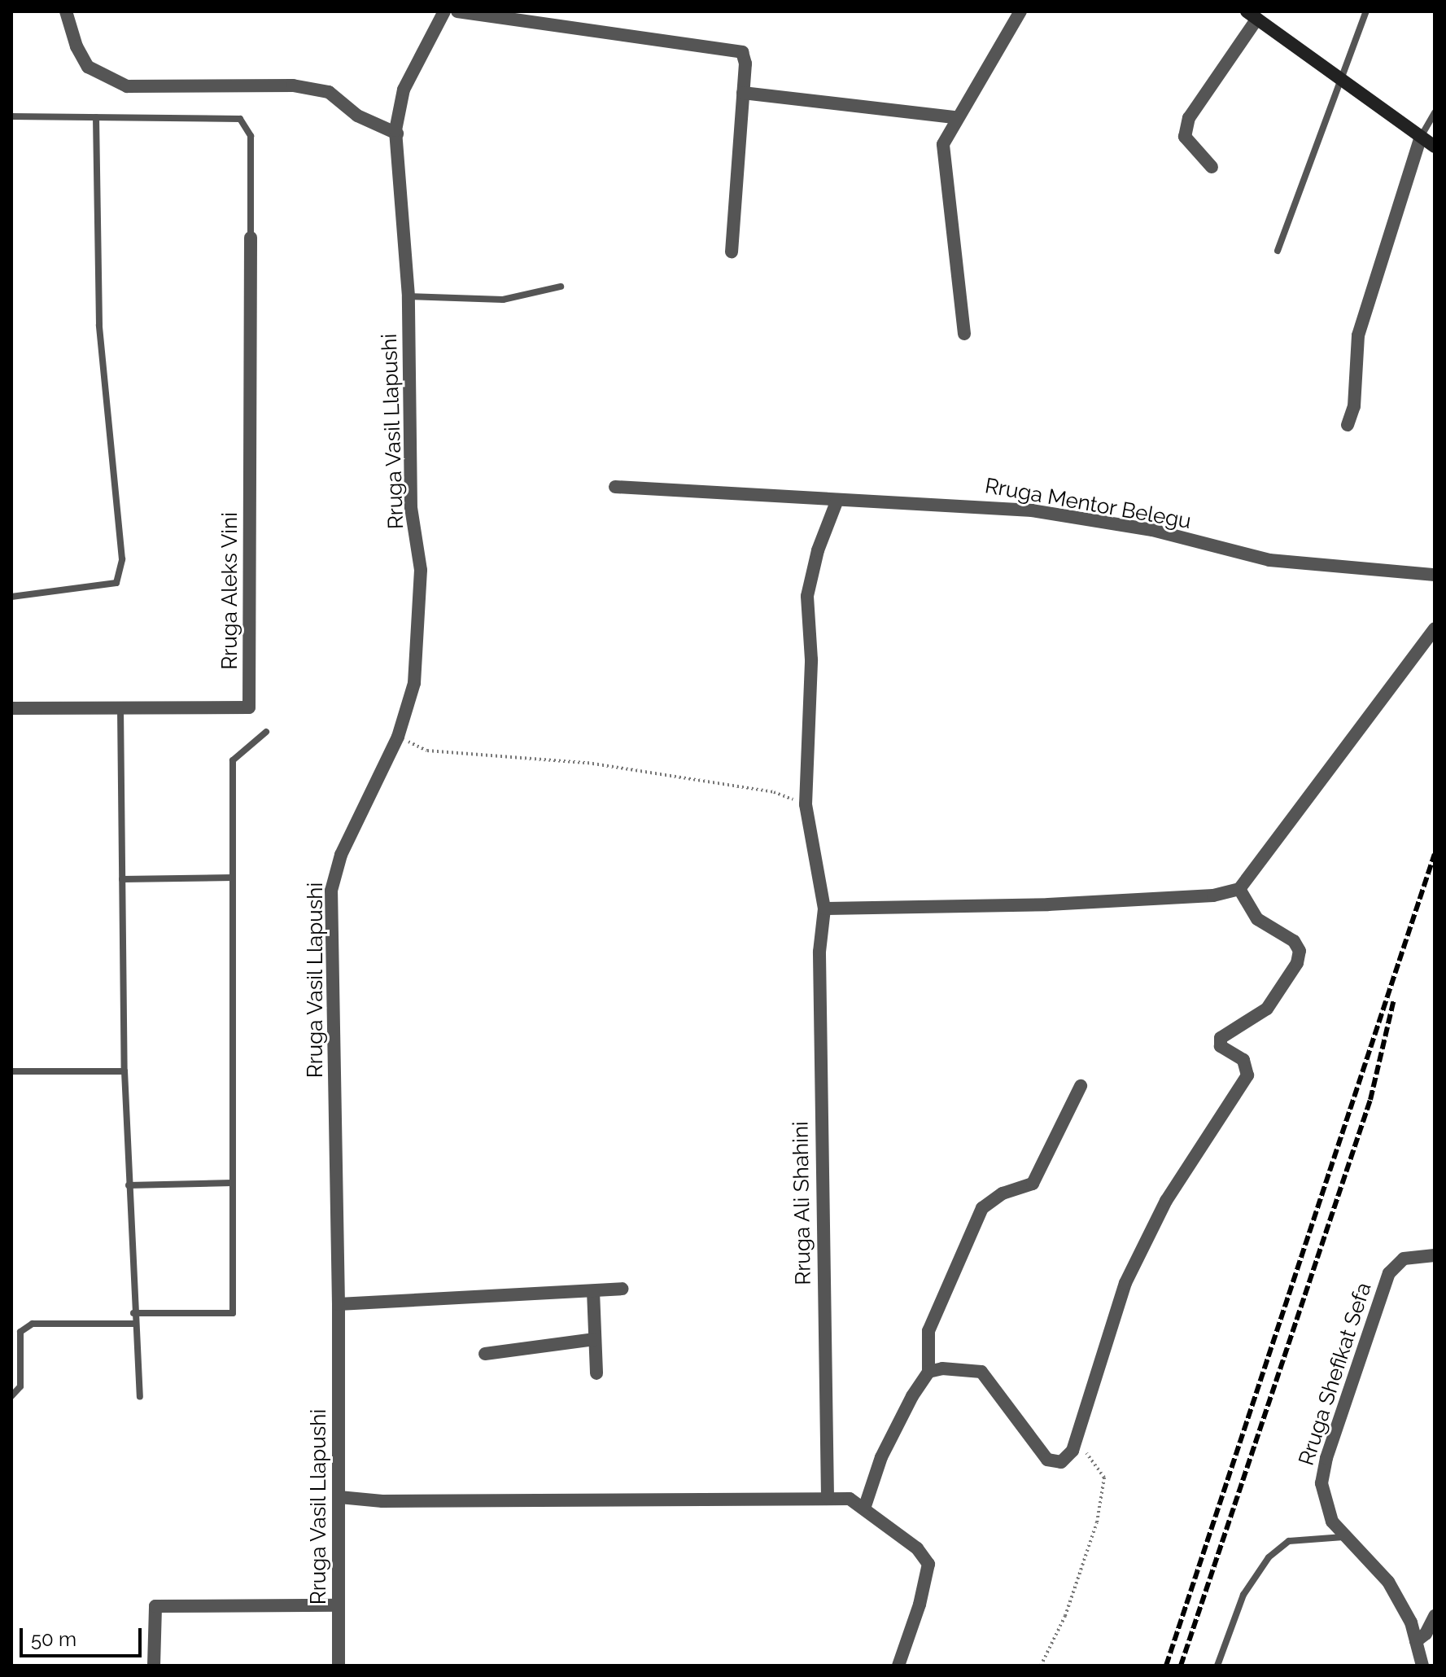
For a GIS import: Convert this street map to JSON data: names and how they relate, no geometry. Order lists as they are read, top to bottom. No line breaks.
{"streets":{"street":["Rruga Vasil Llapushi","Rruga Mentor Belegu","Rruga Aleks Vini","Rruga Ali Shahini","Rruga Shefikat Sefa"]},"crossings":[["Rruga Mentor Belegu","Rruga Ali Shahini"]],"scale_bar":"50 m"}
